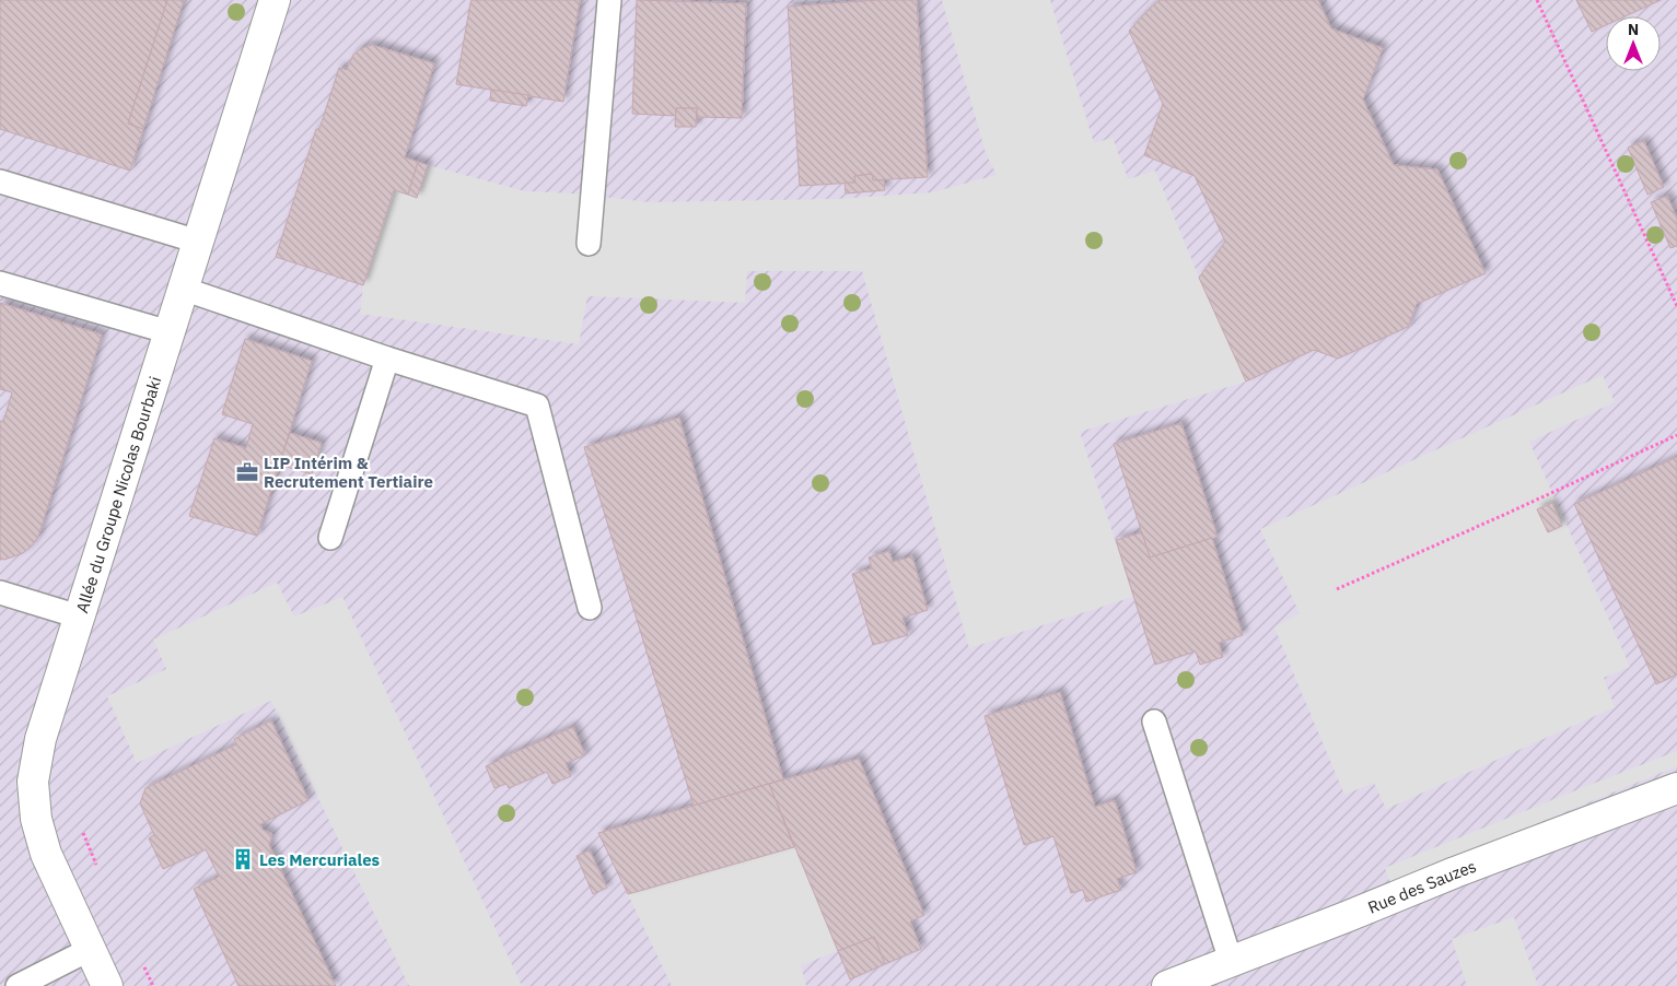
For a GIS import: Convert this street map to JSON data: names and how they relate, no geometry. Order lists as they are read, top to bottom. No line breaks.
{"streets":{"street":["Allée du Groupe Nicolas Bourbaki","Rue des Sauzes"]},"places":{"office":["LIP Intérim & Recrutement Tertiaire"],"building":["Les Mercuriales"]},"north":"top"}
